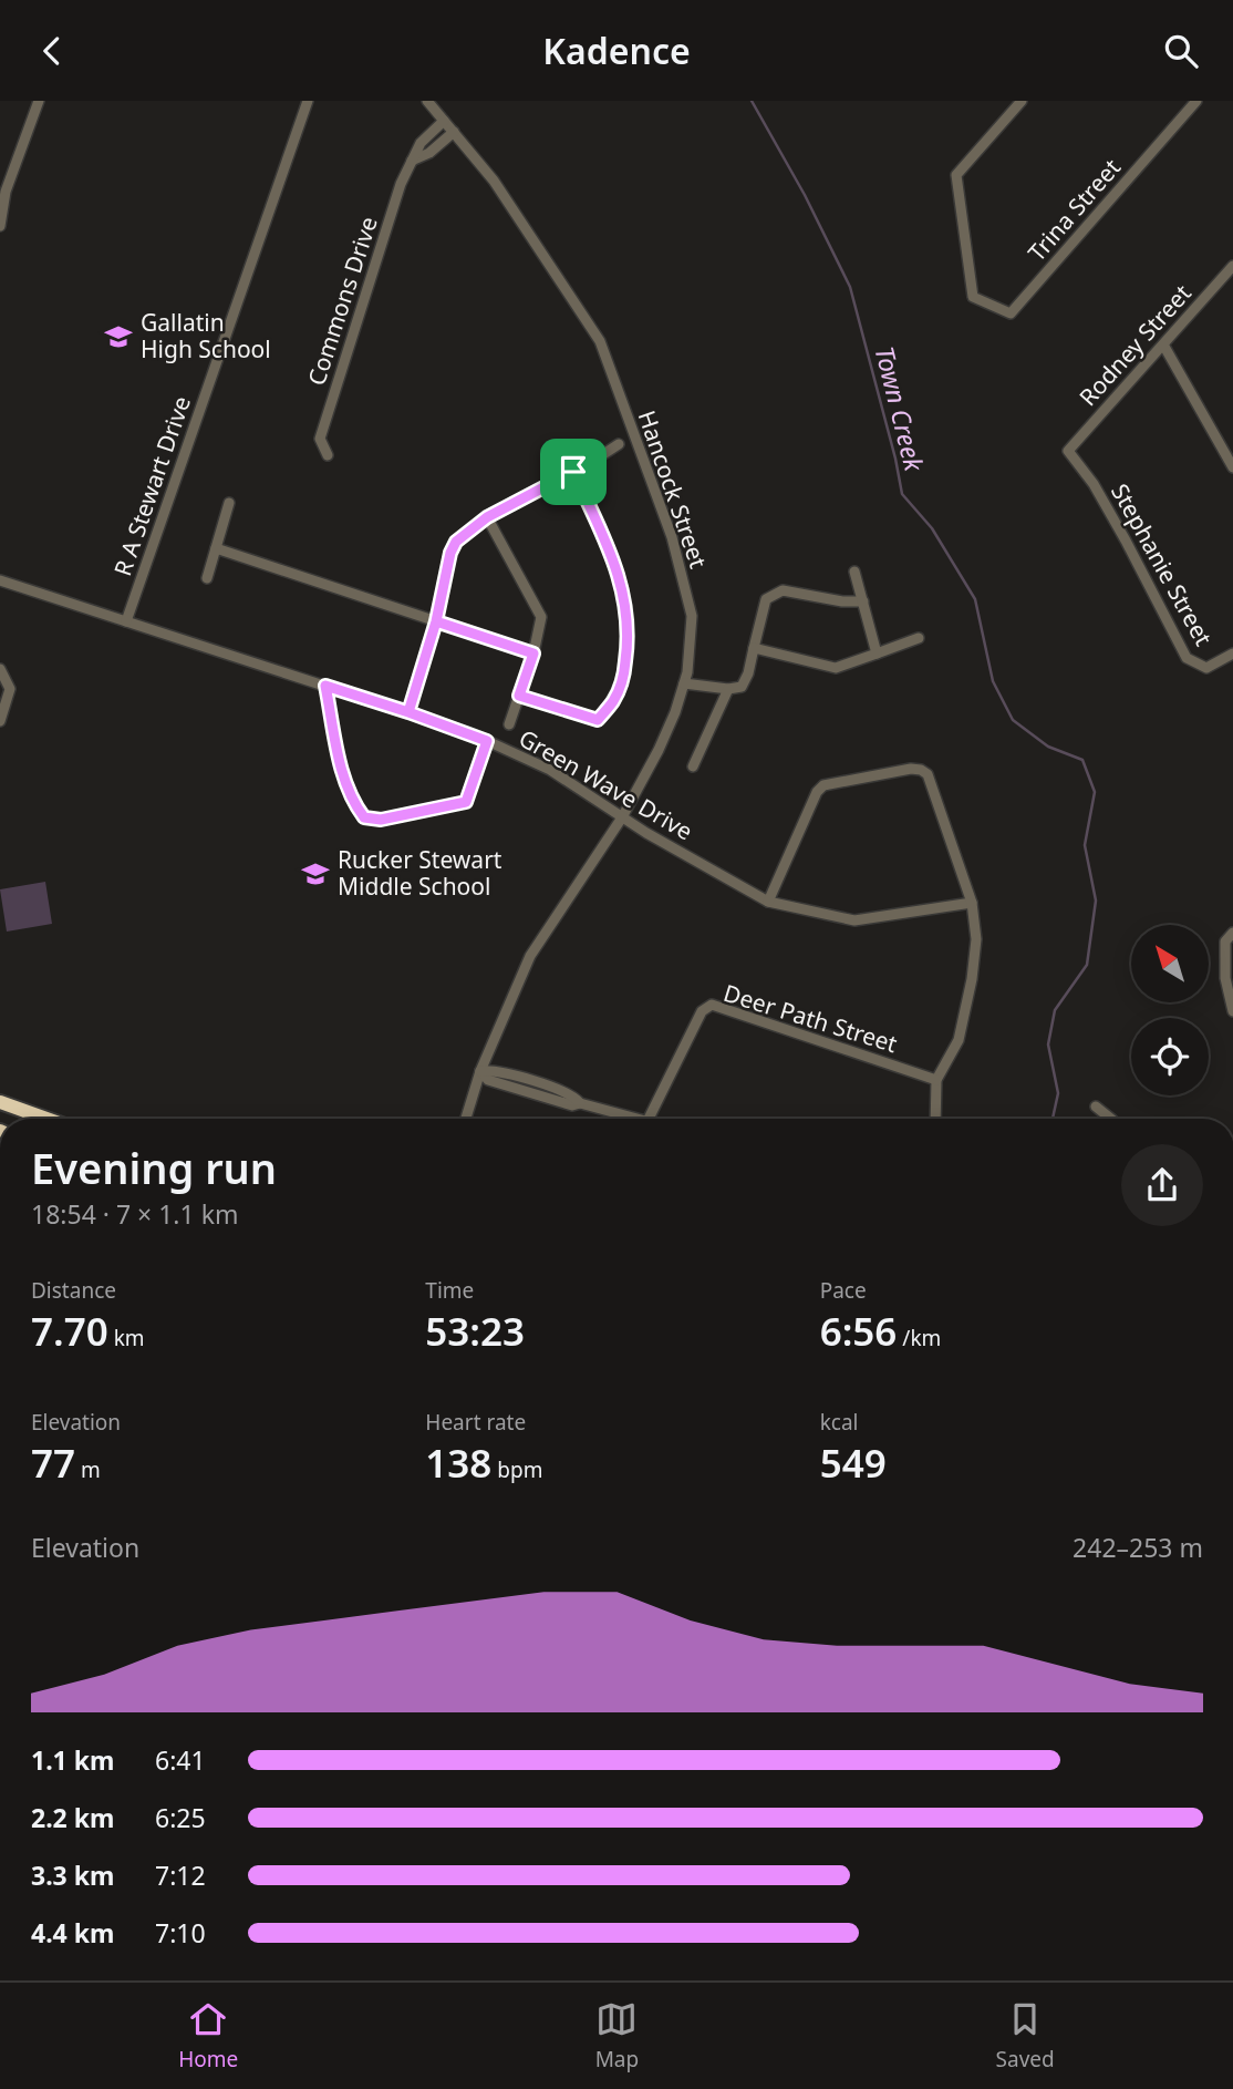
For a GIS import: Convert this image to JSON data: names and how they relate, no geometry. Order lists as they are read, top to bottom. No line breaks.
{"streets":{"street":["Trina Street","Commons Drive","Rodney Street","R A Stewart Drive","Hancock Street","Stephanie Street","Green Wave Drive","Deer Path Street"]},"crossings":[["Commons Drive","Hancock Street"],["Rodney Street","Stephanie Street"],["R A Stewart Drive","Green Wave Drive"],["Hancock Street","Green Wave Drive"]],"water":["Town Creek"],"places":{"school or university":["Gallatin High School","Rucker Stewart Middle School"]},"north":"top left","page":{"header":"Kadence","heading":["Evening run","18:54 · 7 × 1.1 km"],"stats":[["Distance","7.70 km"],["Time","53:23"],["Pace","6:56 /km"],["Elevation","77 m"],["Heart rate","138 bpm"],["kcal","549"]],"chart":["Elevation","242–253 m"],"list":[{"name":"1.1 km","note":"6:41"},{"name":"2.2 km","note":"6:25"},{"name":"3.3 km","note":"7:12"},{"name":"4.4 km","note":"7:10"}],"tabs":["Home","Map","Saved"]}}
